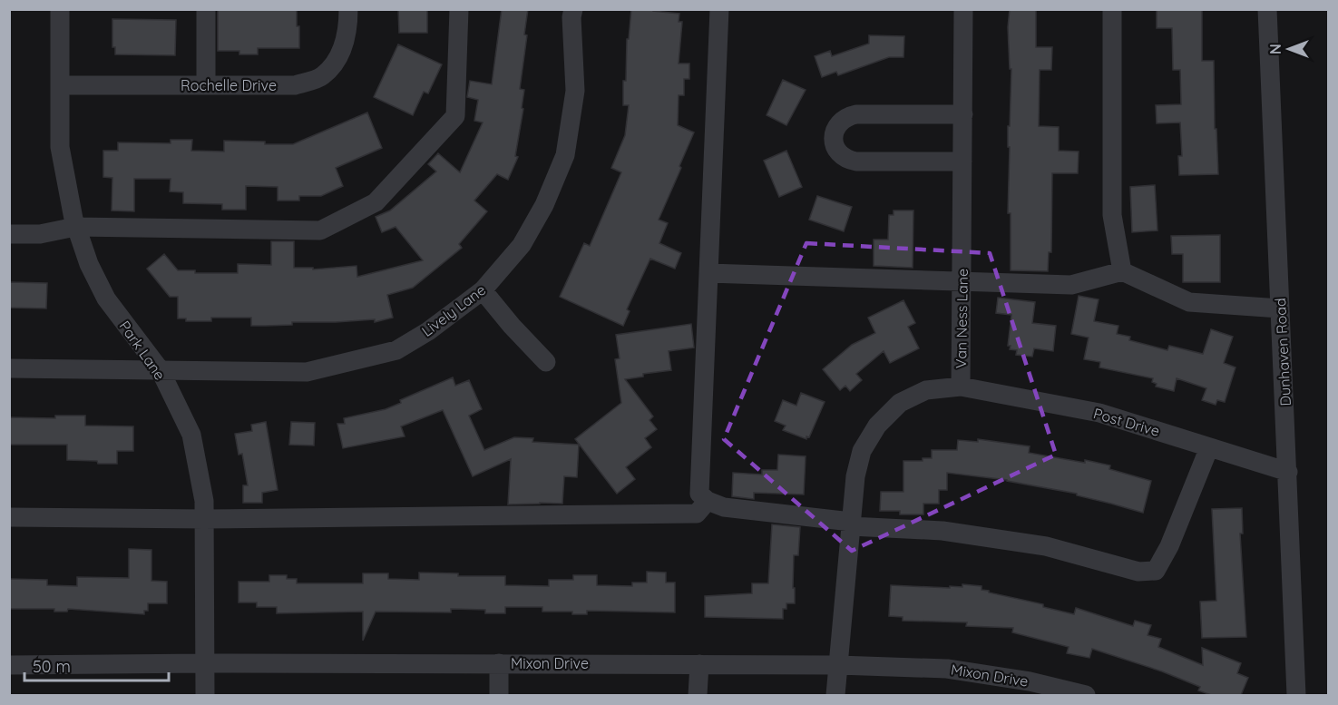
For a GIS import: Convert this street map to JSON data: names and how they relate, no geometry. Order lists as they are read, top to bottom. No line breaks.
{"streets":{"street":["Rochelle Drive","Lively Lane","Van Ness Lane","Park Lane","Dunhaven Road","Post Drive","Mixon Drive"]},"crossings":[["Rochelle Drive","Park Lane"],["Lively Lane","Park Lane"],["Van Ness Lane","Post Drive"],["Van Ness Lane","Mixon Drive"],["Park Lane","Mixon Drive"],["Dunhaven Road","Post Drive"]],"scale_bar":"50 m","north":"left"}
